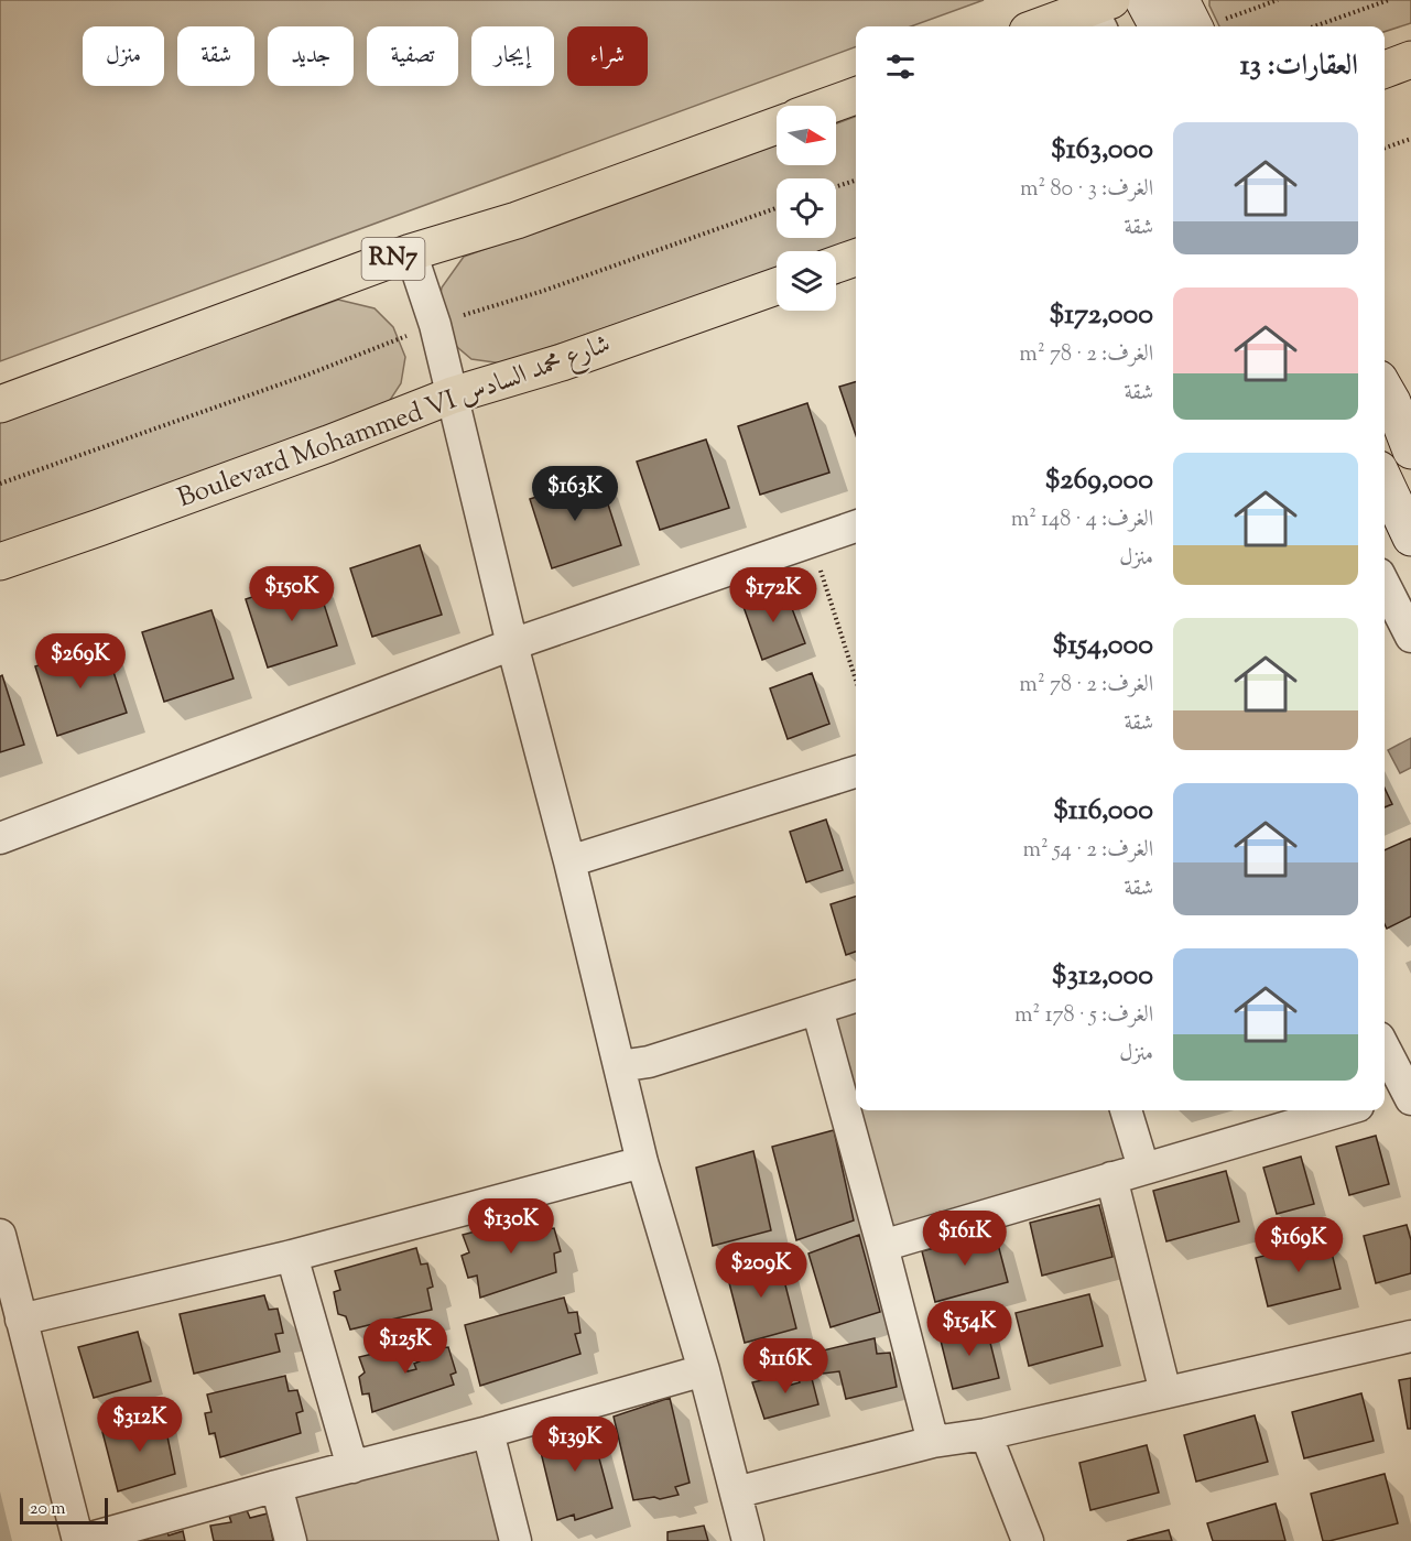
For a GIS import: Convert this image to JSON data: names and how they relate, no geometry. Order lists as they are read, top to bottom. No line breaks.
{"streets":{"main road":["RN7","Boulevard Mohammed VI شارع محمد السادس"]},"scale_bar":"20 m","north":"right","page":{"chip":["شراء","إيجار","تصفية","جديد","شقة","منزل"],"heading":"العقارات: 13","list":[{"name":"$163,000","note":"الغرف: 3 · 80 m² · شقة"},{"name":"$172,000","note":"الغرف: 2 · 78 m² · شقة"},{"name":"$269,000","note":"الغرف: 4 · 148 m² · منزل"},{"name":"$154,000","note":"الغرف: 2 · 78 m² · شقة"},{"name":"$116,000","note":"الغرف: 2 · 54 m² · شقة"},{"name":"$312,000","note":"الغرف: 5 · 178 m² · منزل"}],"price":["$163K","$150K","$172K","$269K","$130K","$161K","$169K","$209K","$154K","$125K","$116K","$312K","$139K"],"scale":"20 m"}}
